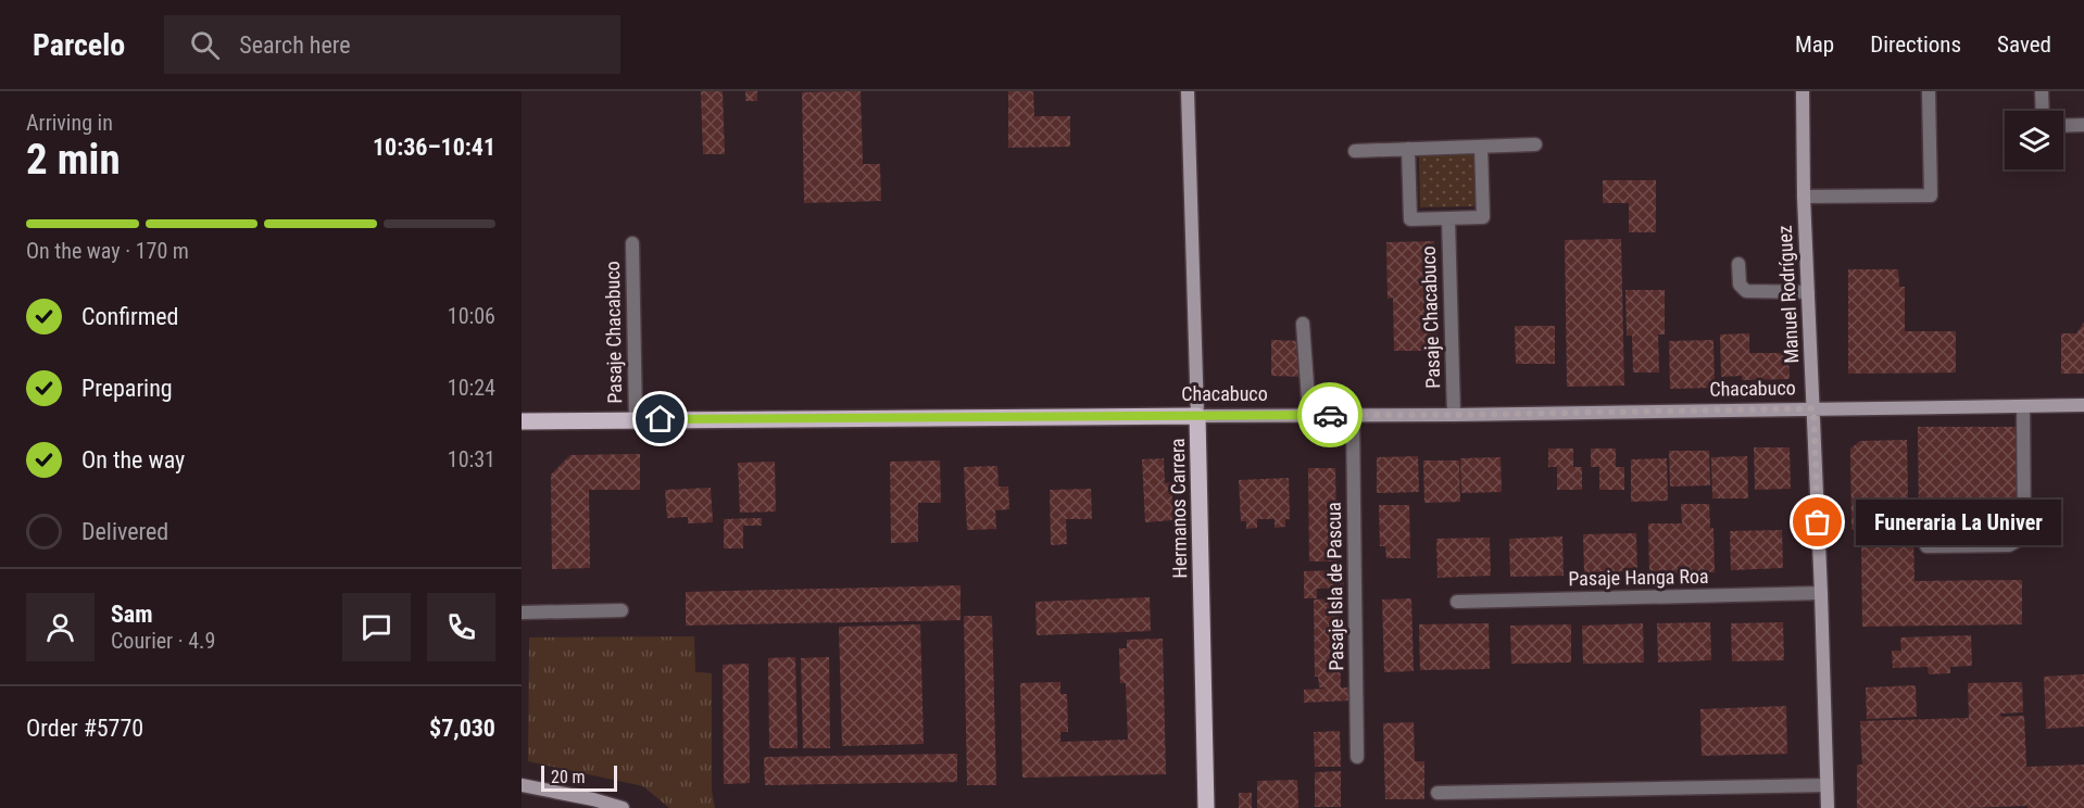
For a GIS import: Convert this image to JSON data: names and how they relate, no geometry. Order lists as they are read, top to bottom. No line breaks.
{"streets":{"main road":["Chacabuco","Hermanos Carrera"],"street":["Manuel Rodríguez","Pasaje Chacabuco","Pasaje Hanga Roa","Pasaje Isla de Pascua"]},"crossings":[["Manuel Rodríguez","Chacabuco"],["Manuel Rodríguez","Pasaje Hanga Roa"],["Pasaje Chacabuco","Chacabuco"],["Chacabuco","Hermanos Carrera"],["Chacabuco","Pasaje Isla de Pascua"]],"places":["Funeraria La Univer"],"scale_bar":"20 m","page":{"header":"Parcelo","search":"Search here","nav":["Map","Directions","Saved"],"heading":["2 min","Arriving in","10:36–10:41"],"panel":["Sam","Courier · 4.9","Order #5770","$7,030"],"bar":"On the way · 170 m","list":[["Confirmed","10:06"],["Preparing","10:24"],["On the way","10:31"],"Delivered"],"bubble":"Funeraria La Univer","scale":"20 m"}}
